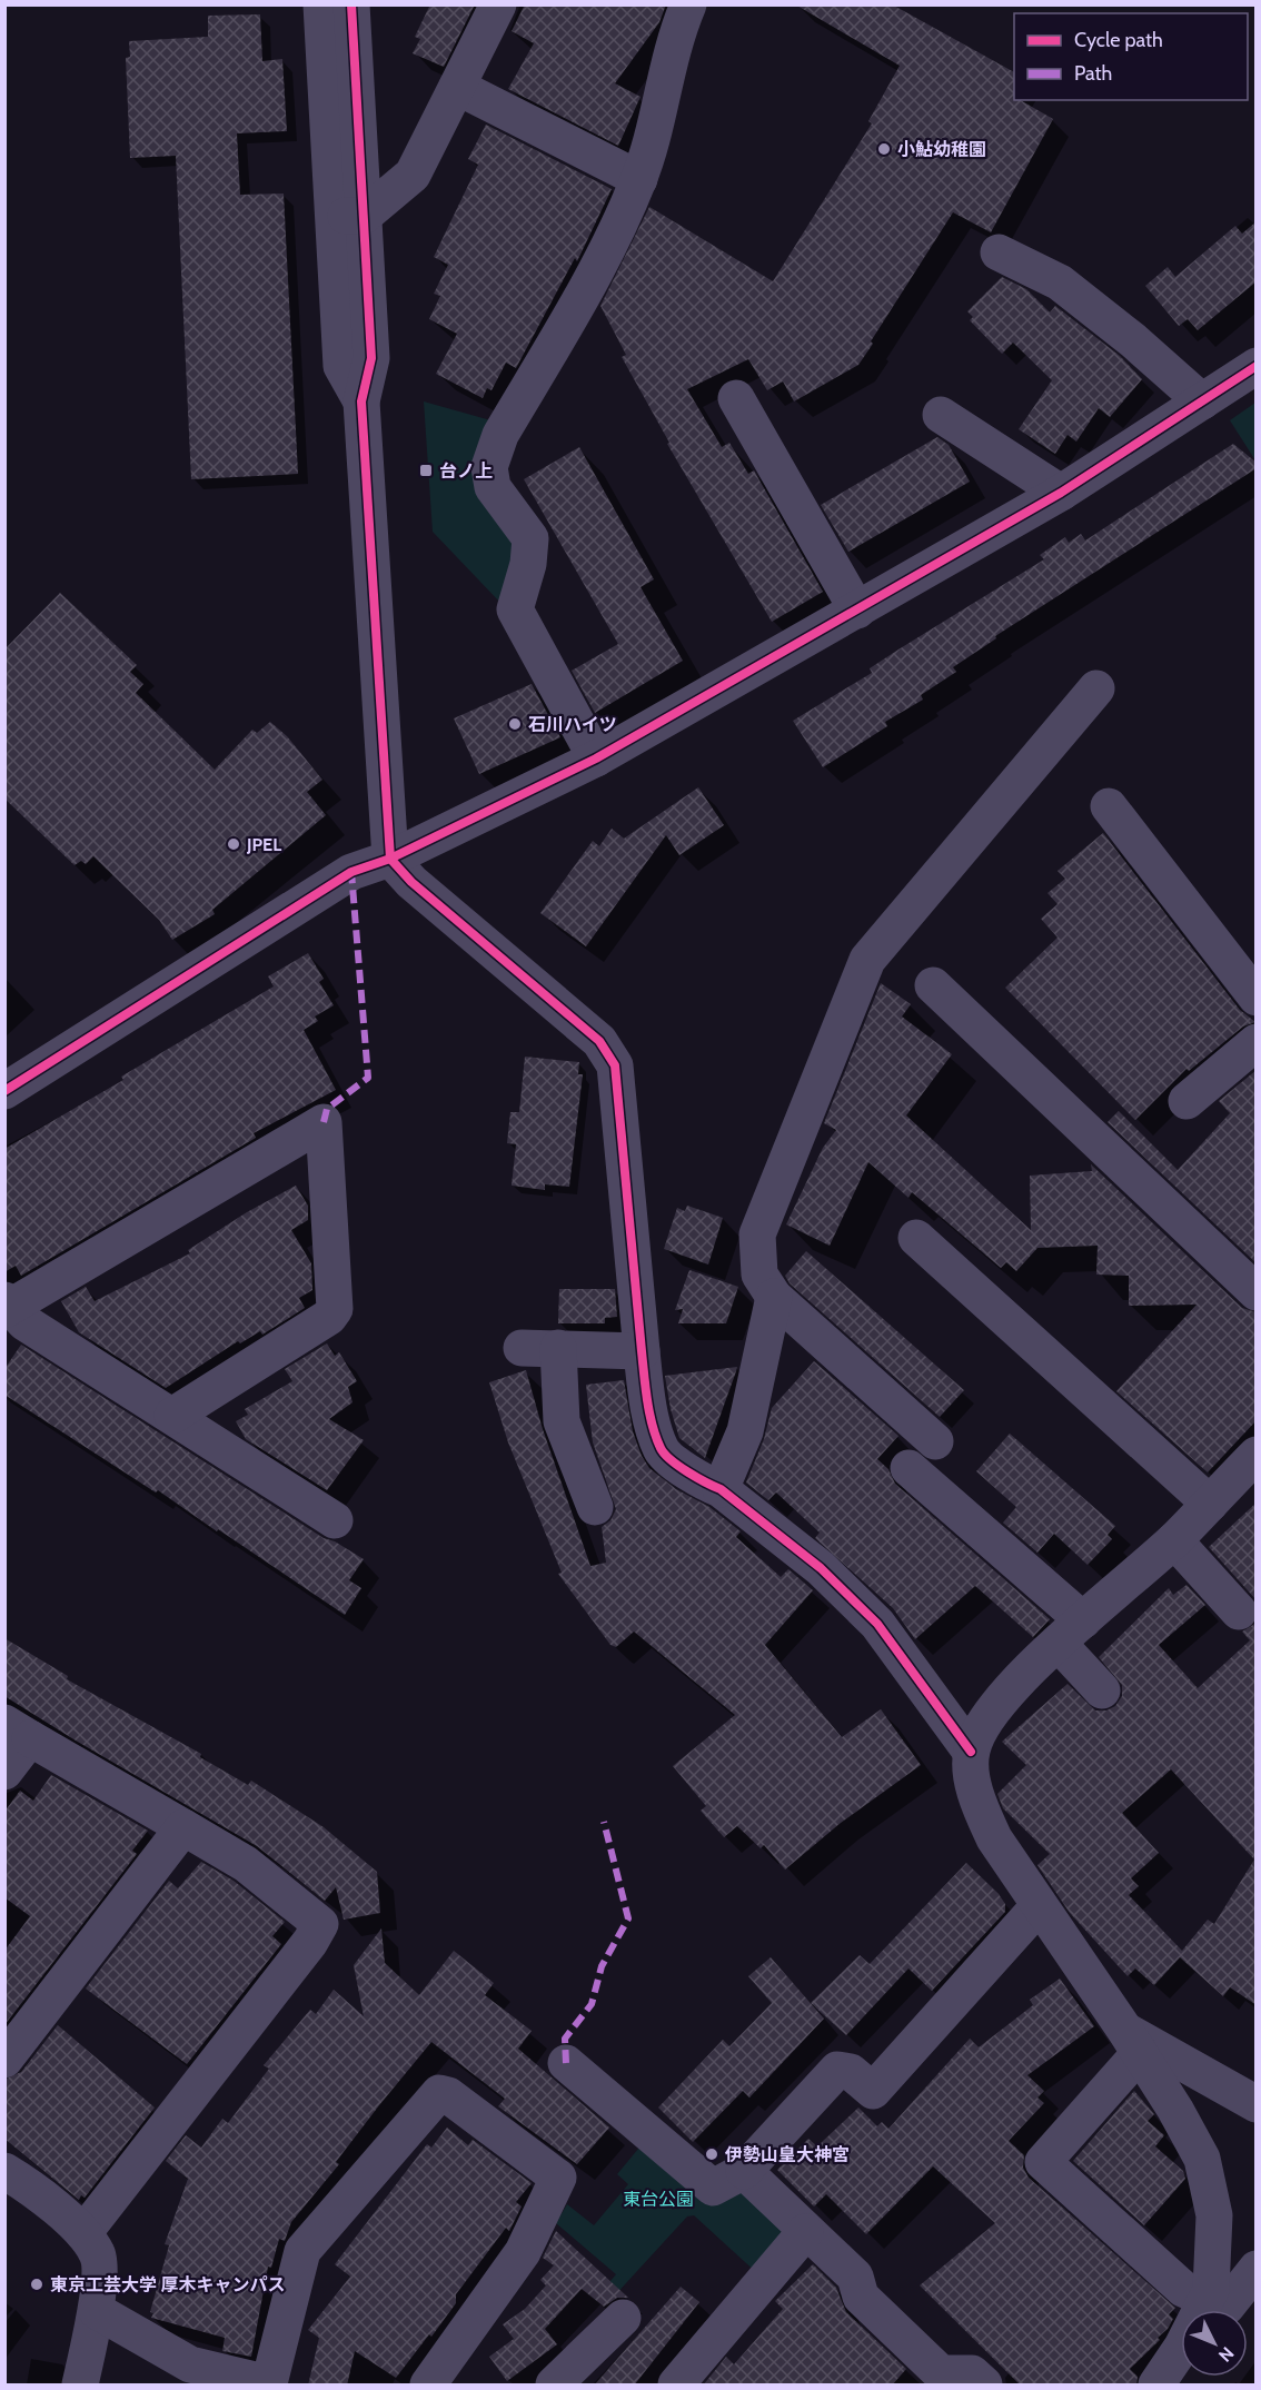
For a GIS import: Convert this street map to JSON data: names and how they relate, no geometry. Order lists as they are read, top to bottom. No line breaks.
{"parks":["東台公園"],"places":{"other":["小鮎幼稚園","石川ハイツ","JPEL","伊勢山皇大神宮","東京工芸大学 厚木キャンパス"],"transit":["台ノ上"]},"legend":["Cycle path","Path"],"north":"bottom right"}
